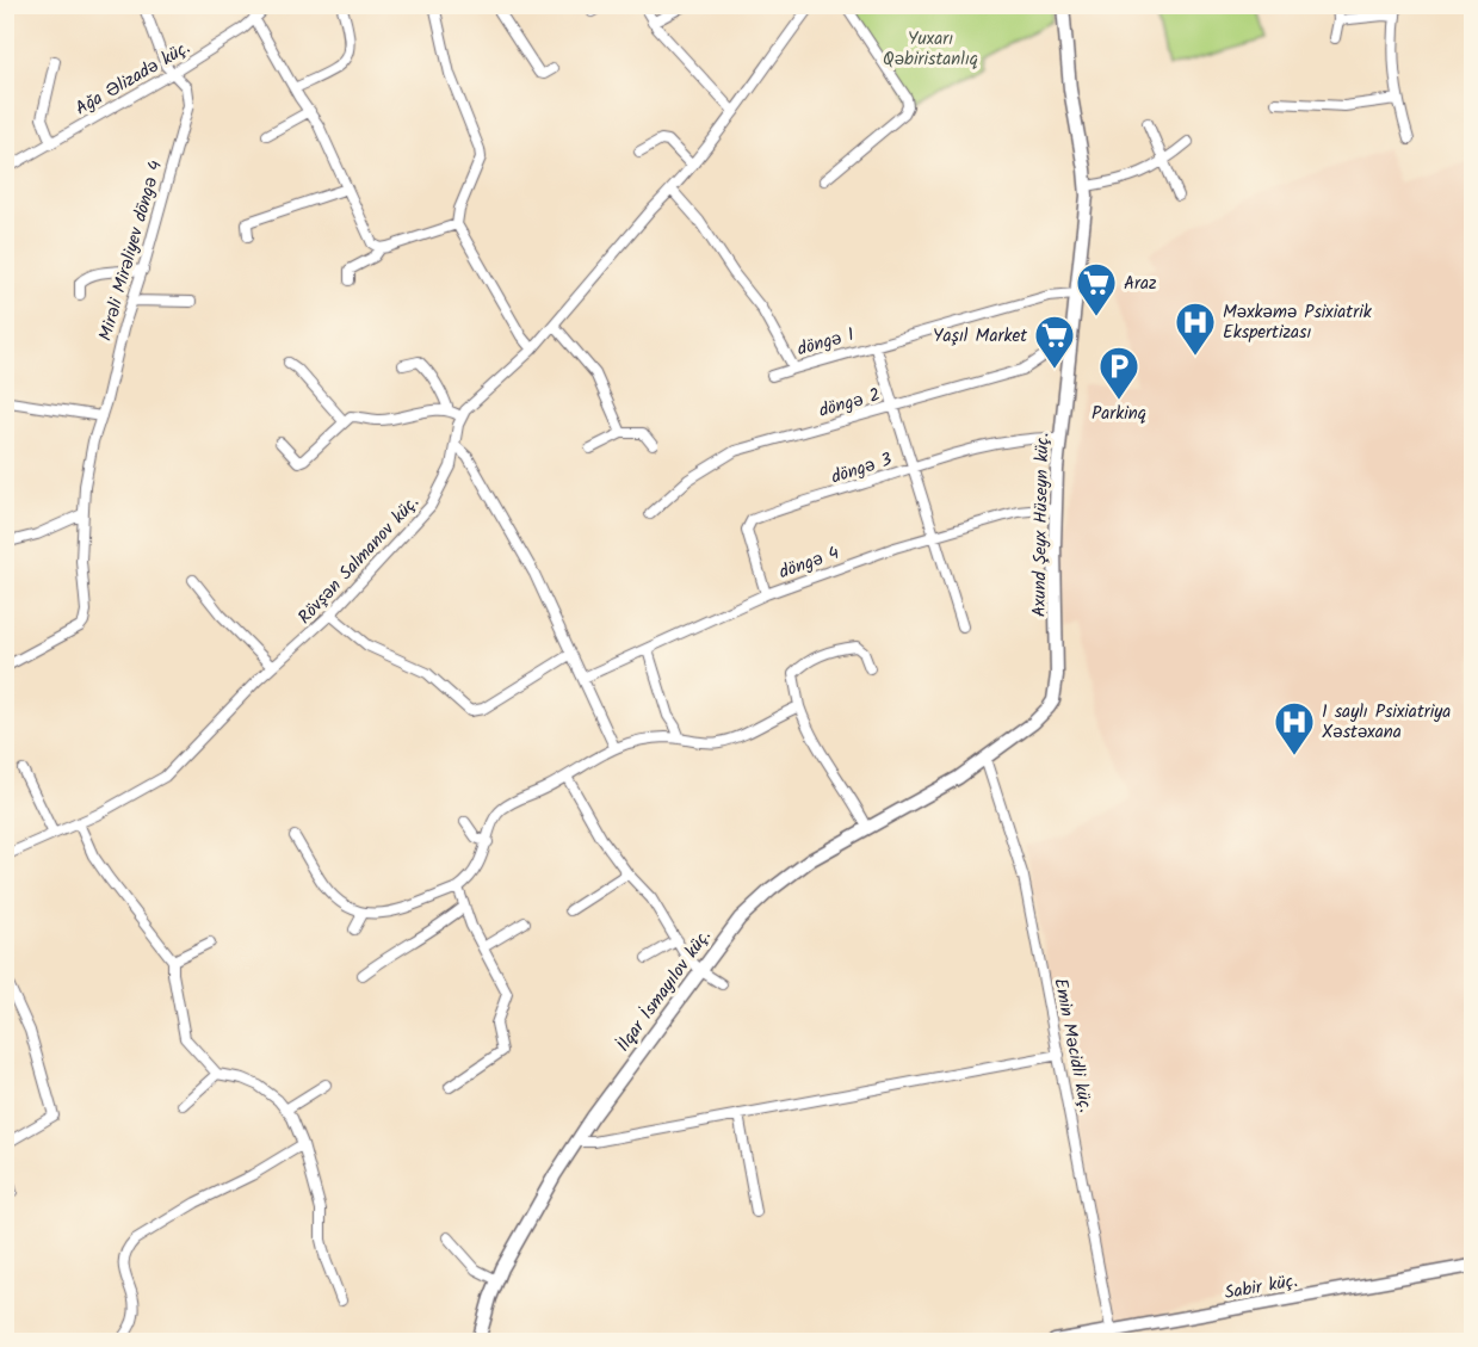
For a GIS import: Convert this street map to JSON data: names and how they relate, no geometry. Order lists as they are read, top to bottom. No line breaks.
{"streets":{"main road":["Axund Şeyx Hüseyn küç.","İlqar İsmayılov küç.","Sabir küç."],"street":["Ağa Əlizadə küç.","Mirəli Mirəliyev döngə 4","döngə 1","döngə 2","döngə 3","Rövşən Salmanov küç.","döngə 4","Emin Məcidli küç."]},"crossings":[["Ağa Əlizadə küç.","Mirəli Mirəliyev döngə 4"],["döngə 1","Axund Şeyx Hüseyn küç."],["döngə 2","Axund Şeyx Hüseyn küç."],["döngə 3","Axund Şeyx Hüseyn küç."],["döngə 3","döngə 4"],["Axund Şeyx Hüseyn küç.","döngə 4"],["Axund Şeyx Hüseyn küç.","İlqar İsmayılov küç."],["Axund Şeyx Hüseyn küç.","Emin Məcidli küç."],["İlqar İsmayılov küç.","Emin Məcidli küç."],["Emin Məcidli küç.","Sabir küç."]],"parks":["Yuxarı Qəbiristanlıq"],"places":{"supermarket":["Araz","Yaşıl Market"],"hospital":["Məxkəmə Psixiatrik Ekspertizası","1 saylı Psixiatriya Xəstəxana"],"parking":["Parkinq"]}}
